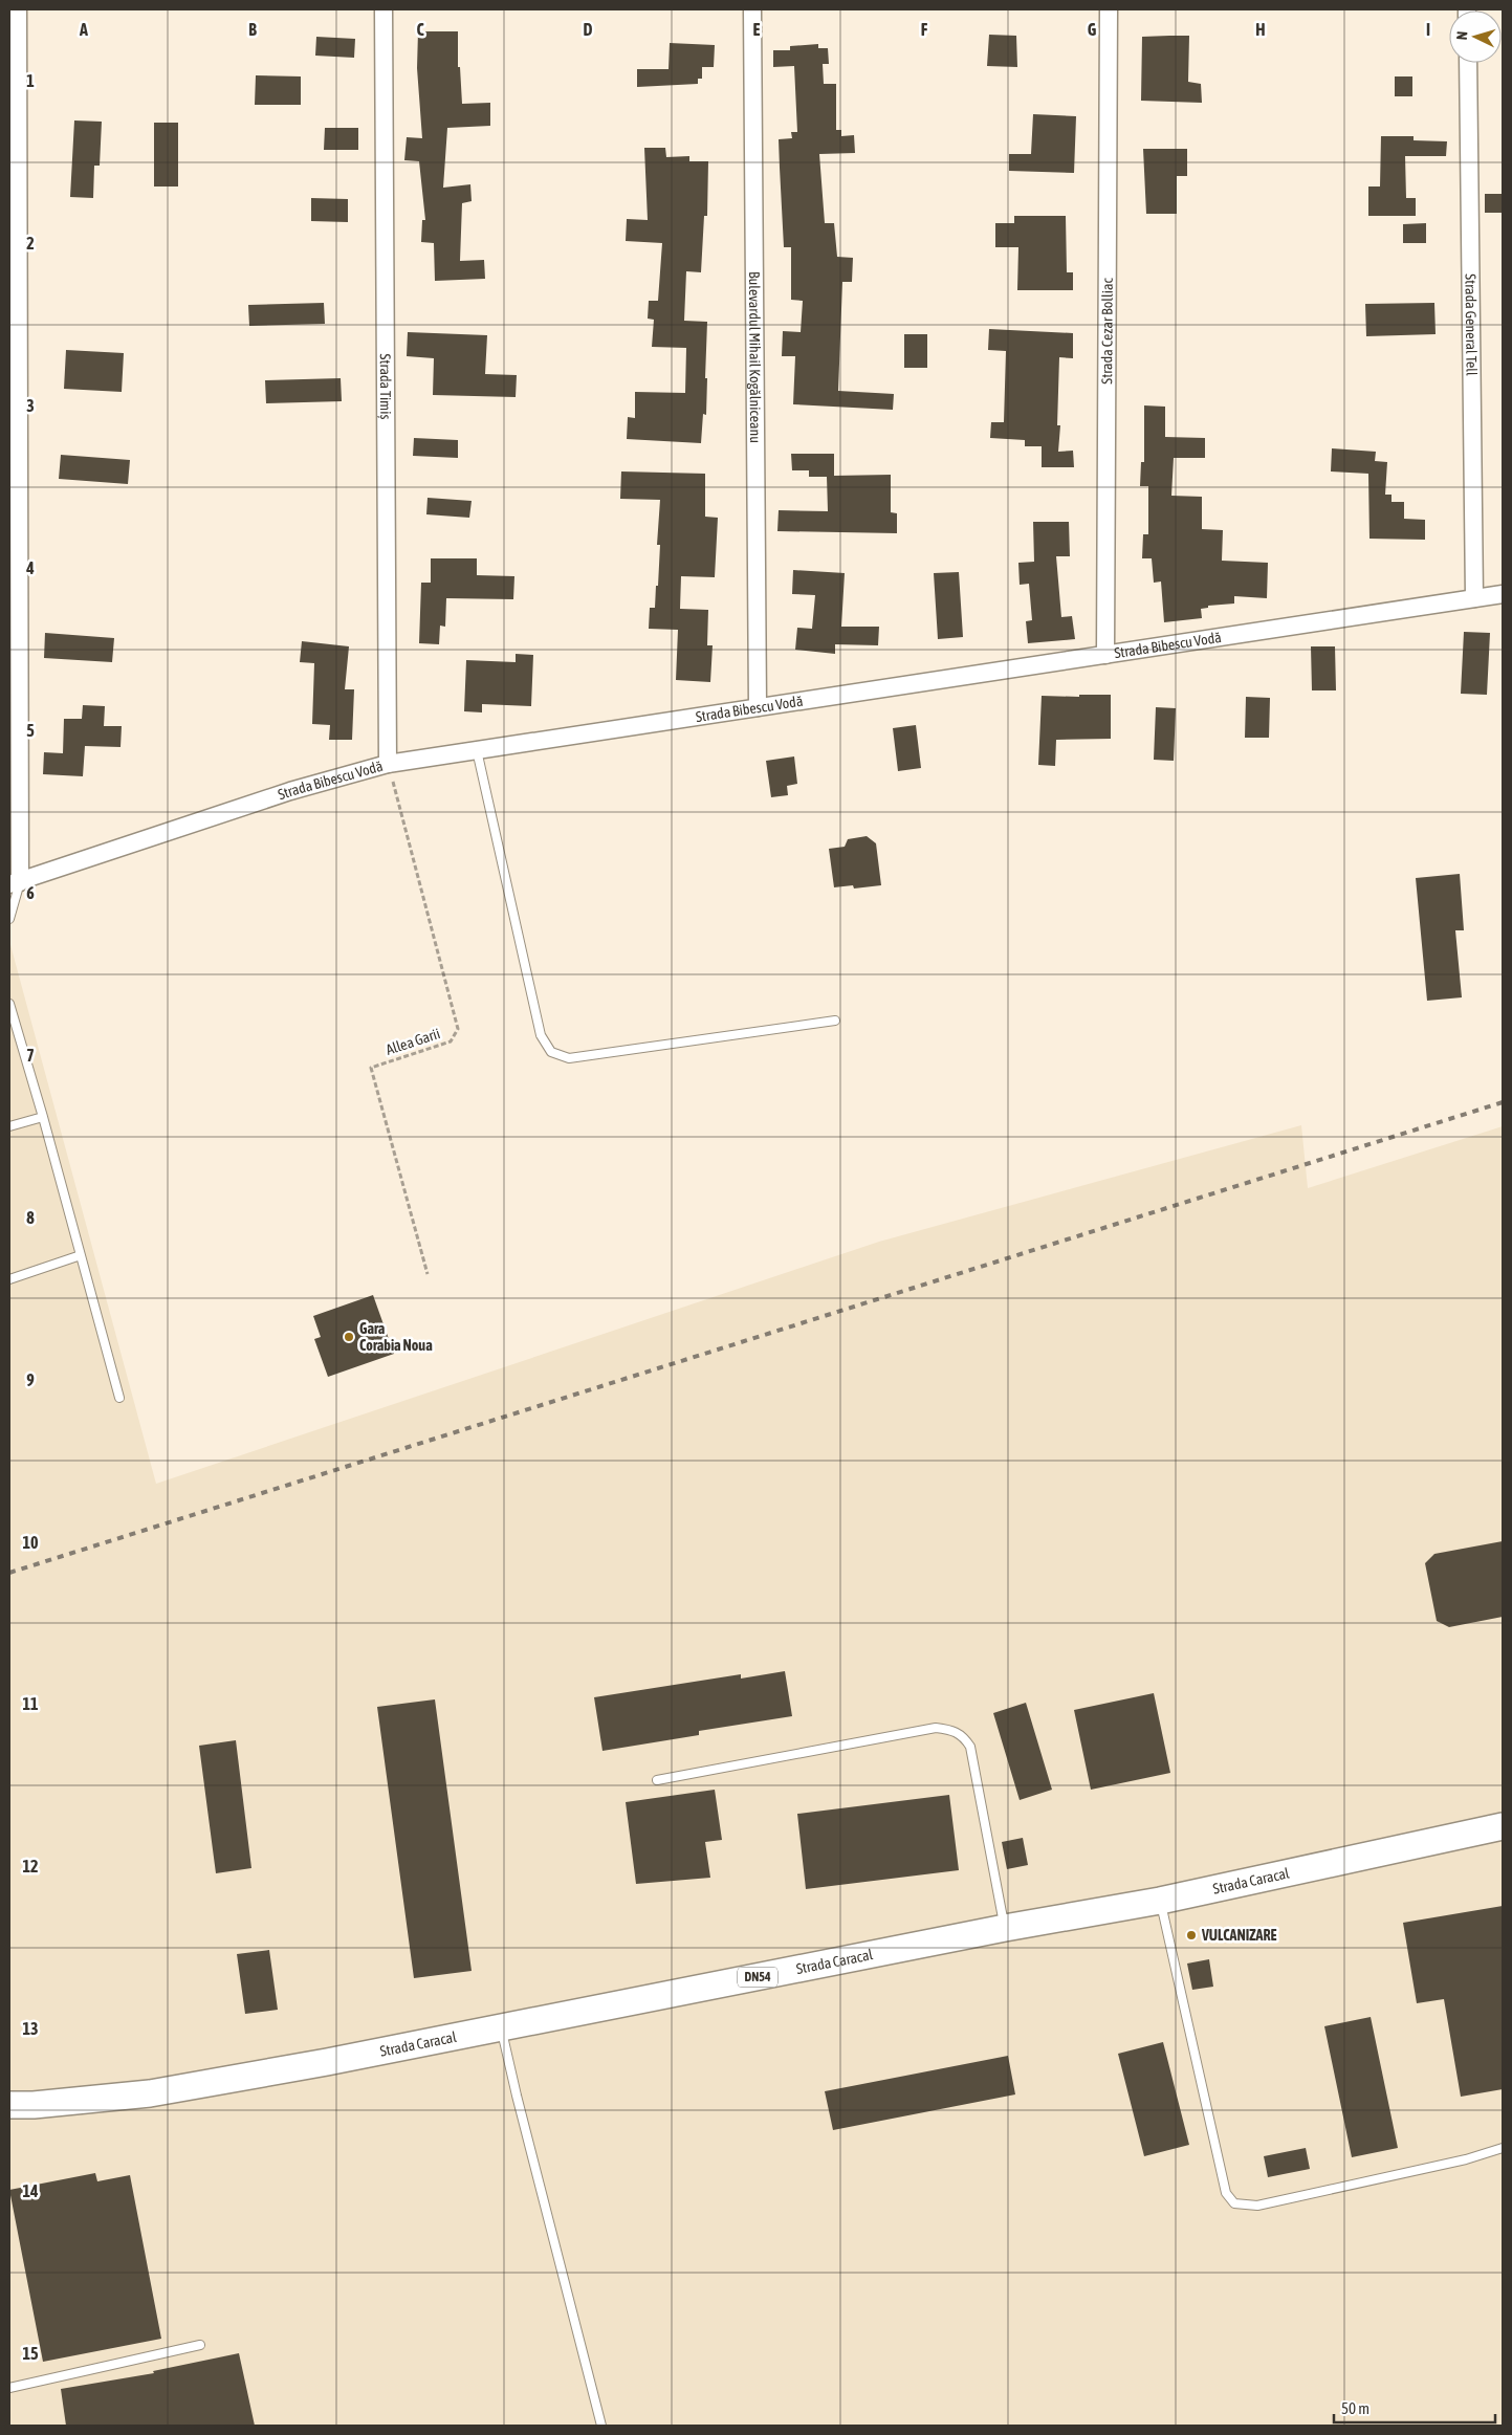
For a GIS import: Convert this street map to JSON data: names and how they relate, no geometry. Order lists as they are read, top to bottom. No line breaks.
{"streets":{"main road":["Strada Caracal","DN54"],"street":["Strada General Tell","Strada Cezar Bolliac","Bulevardul Mihail Kogălniceanu","Strada Timiș","Strada Bibescu Vodă"],"path":["Allea Garii"]},"crossings":[["Strada General Tell","Strada Bibescu Vodă"],["Strada Cezar Bolliac","Strada Bibescu Vodă"],["Bulevardul Mihail Kogălniceanu","Strada Bibescu Vodă"],["Strada Timiș","Strada Bibescu Vodă"],["Strada Timiș","Allea Garii"],["Strada Bibescu Vodă","Allea Garii"]],"places":["Gara Corabia Noua","VULCANIZARE"],"scale_bar":"50 m","north":"left","grid":{"columns":["A","B","C","D","E","F","G","H","I"],"rows":["1","2","3","4","5","6","7","8","9","10","11","12","13","14","15"]}}
